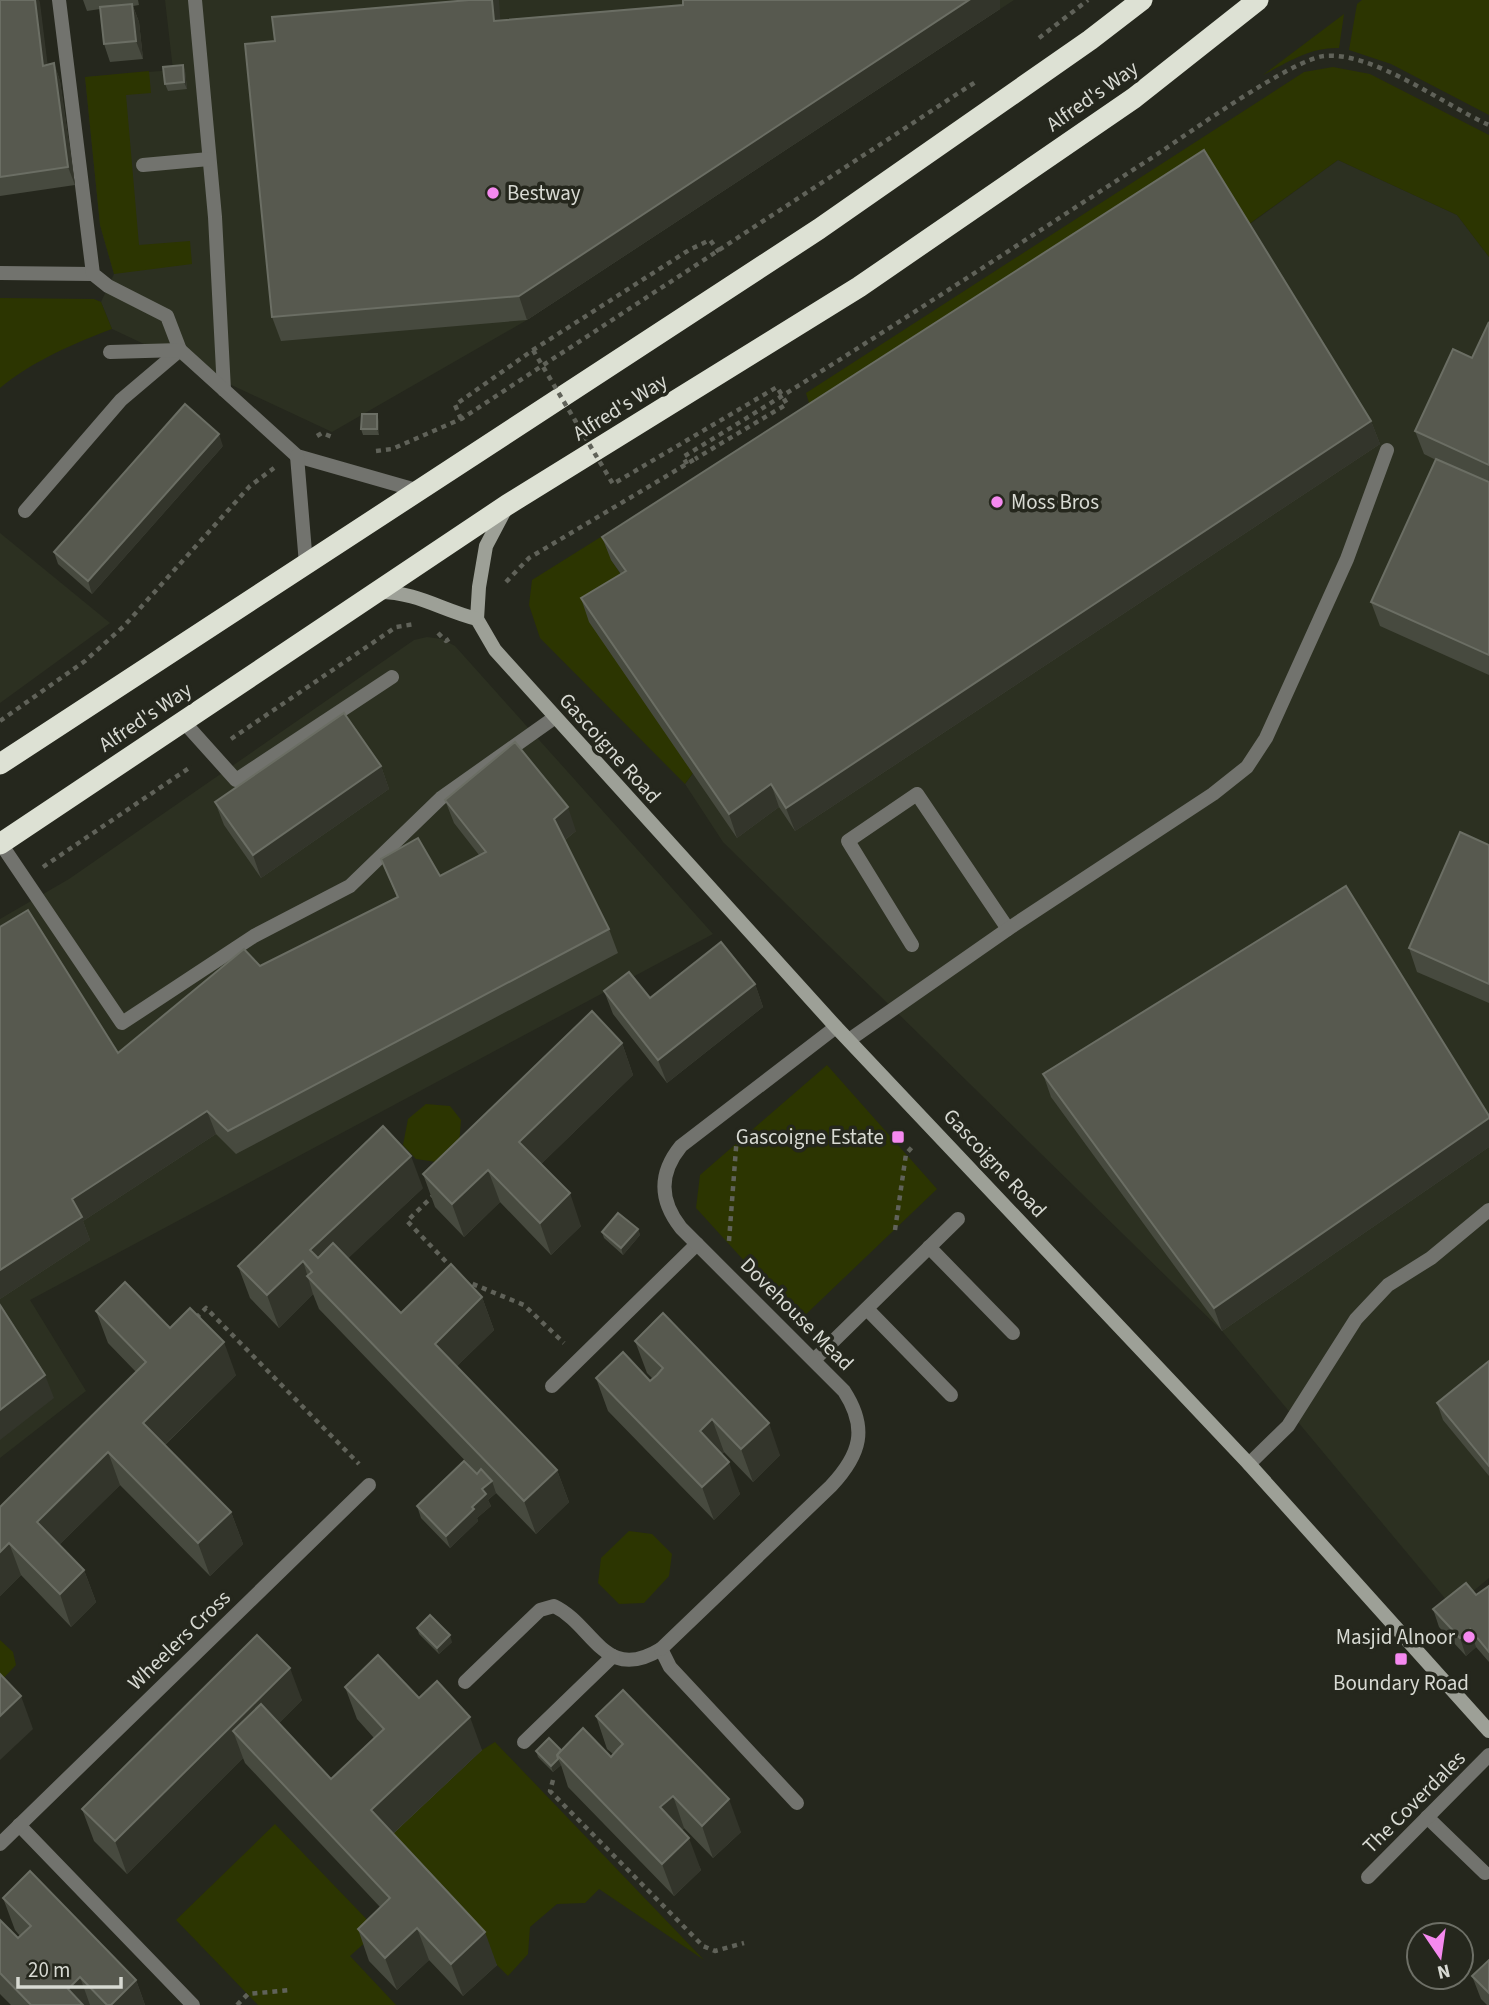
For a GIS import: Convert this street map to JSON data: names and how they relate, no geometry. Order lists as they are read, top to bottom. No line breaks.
{"streets":{"highway":["Alfred's Way"],"street":["Gascoigne Road","Dovehouse Mead","Wheelers Cross","The Coverdales"]},"crossings":[["Gascoigne Road","Dovehouse Mead"]],"places":{"other":["Bestway","Moss Bros","Masjid Alnoor"],"transit":["Gascoigne Estate","Boundary Road"]},"scale_bar":"20 m","north":"bottom"}
